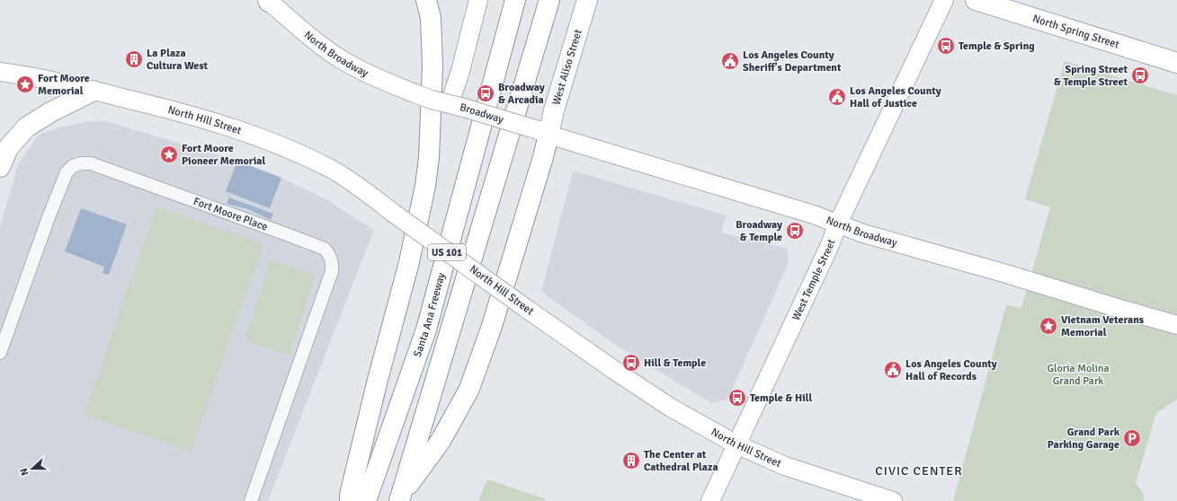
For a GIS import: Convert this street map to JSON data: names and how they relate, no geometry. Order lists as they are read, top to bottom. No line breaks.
{"streets":{"main road":["North Spring Street","North Broadway","West Aliso Street","Broadway","North Hill Street","US 101","West Temple Street","Santa Ana Freeway"],"street":["Fort Moore Place"]},"crossings":[["North Broadway","West Aliso Street"],["North Broadway","Broadway"],["North Broadway","West Temple Street"],["West Aliso Street","Broadway"],["West Aliso Street","US 101"],["North Hill Street","West Temple Street"]],"districts":["CIVIC CENTER"],"parks":["Gloria Molina Grand Park"],"places":{"bus stop":["Temple & Spring","Spring Street & Temple Street","Broadway & Arcadia","Broadway & Temple","Hill & Temple","Temple & Hill"],"building":["La Plaza Cultura West","The Center at Cathedral Plaza"],"public building":["Los Angeles County Sheriff's Department","Los Angeles County Hall of Justice","Los Angeles County Hall of Records"],"place":["Fort Moore Memorial","Fort Moore Pioneer Memorial","Vietnam Veterans Memorial"],"parking":["Grand Park Parking Garage"]},"north":"left"}
